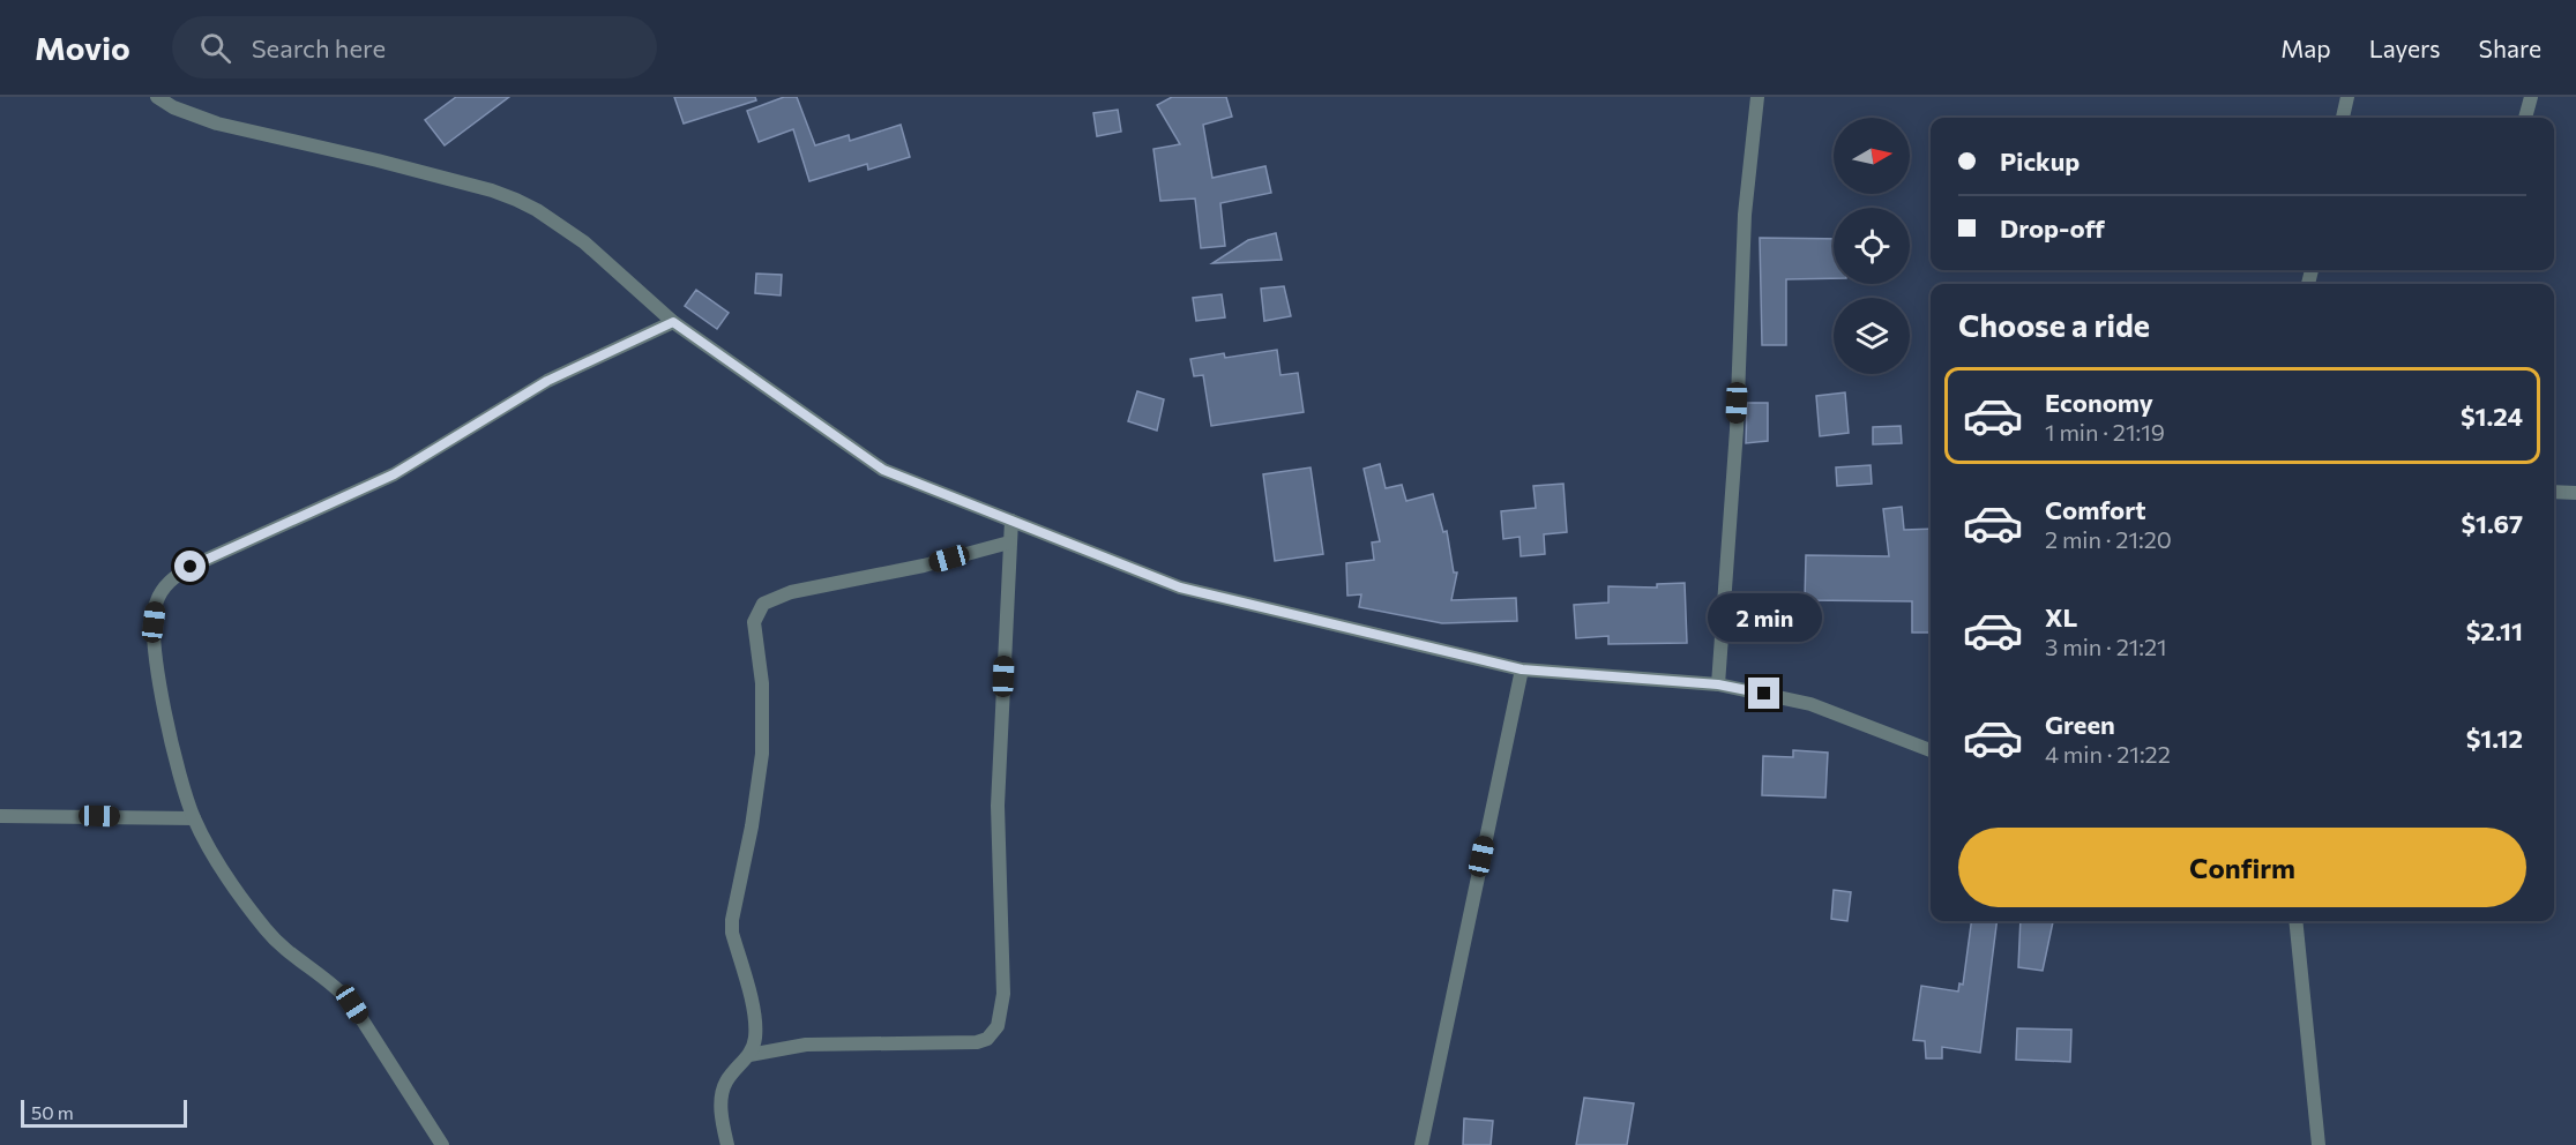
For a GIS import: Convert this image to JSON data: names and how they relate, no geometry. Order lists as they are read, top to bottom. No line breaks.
{"scale_bar":"50 m","north":"right","page":{"header":"Movio","search":"Search here","nav":["Map","Layers","Share"],"banner":["Pickup","Drop-off"],"heading":"Choose a ride","list":[{"name":"Economy","note":"1 min · 21:19","value":"$1.24"},{"name":"Comfort","note":"2 min · 21:20","value":"$1.67"},{"name":"XL","note":"3 min · 21:21","value":"$2.11"},{"name":"Green","note":"4 min · 21:22","value":"$1.12"}],"bubble":"2 min","buttons":"Confirm","scale":"50 m"}}
